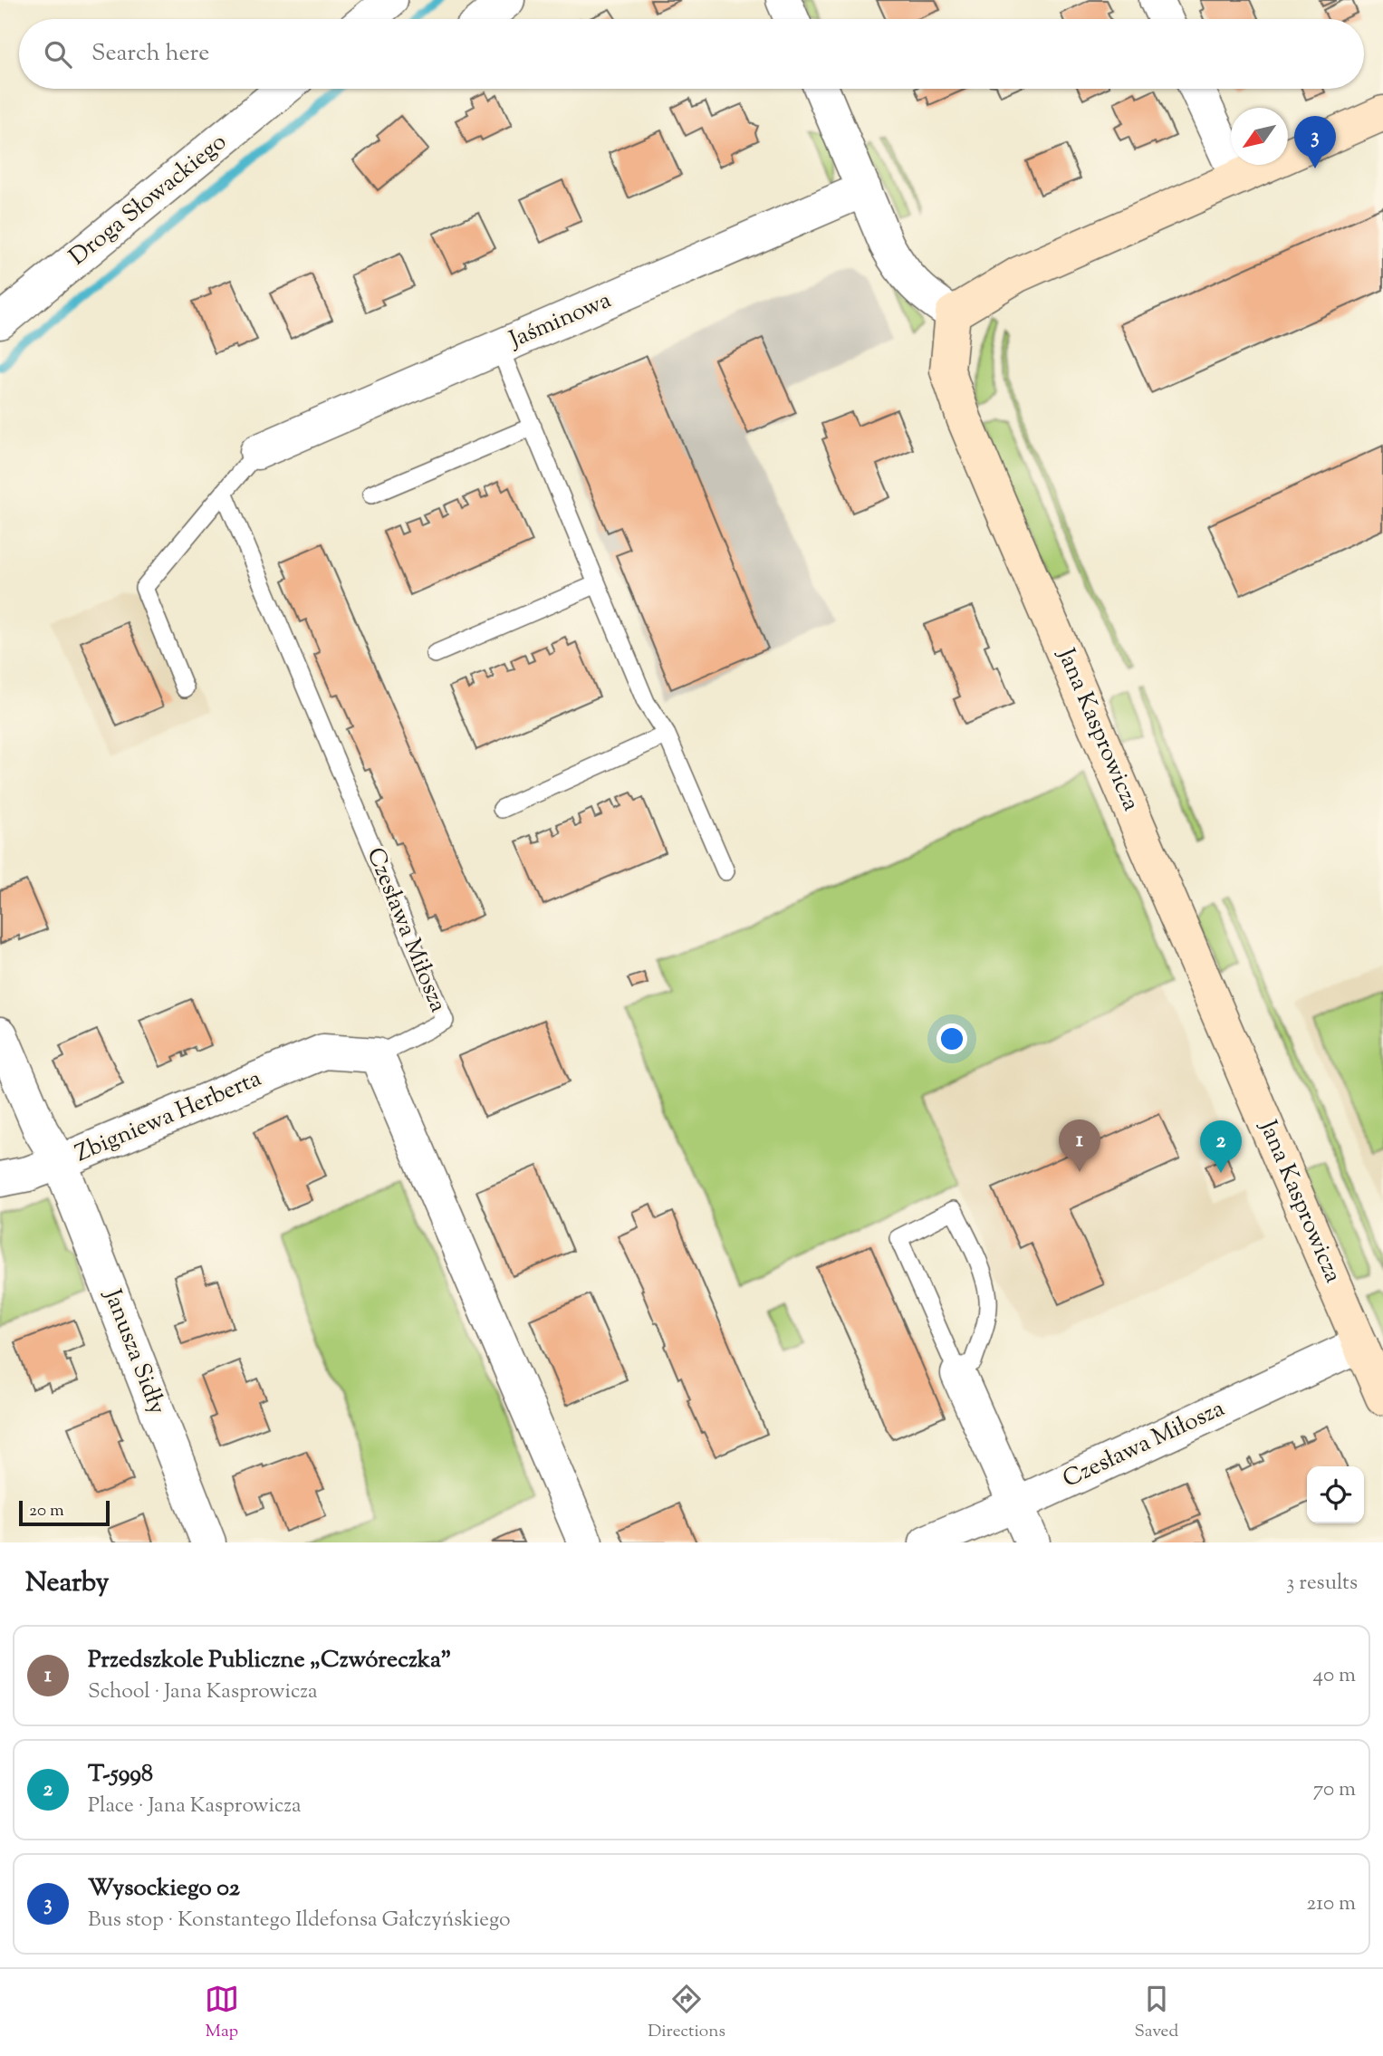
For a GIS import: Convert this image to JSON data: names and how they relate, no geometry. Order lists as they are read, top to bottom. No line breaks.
{"streets":{"street":["Droga Słowackiego","Jaśminowa","Jana Kasprowicza","Czesława Miłosza","Zbigniewa Herberta","Janusza Sidły"]},"crossings":[["Jana Kasprowicza","Czesława Miłosza"],["Czesława Miłosza","Zbigniewa Herberta"],["Zbigniewa Herberta","Janusza Sidły"]],"scale_bar":"20 m","north":"bottom left","page":{"search":"Search here","pins":["3","1","2"],"scale":"20 m","heading":["Nearby","3 results"],"list":[{"mark":"1","name":"Przedszkole Publiczne „Czwóreczka”","note":"School · Jana Kasprowicza","value":"40 m"},{"mark":"2","name":"T-5998","note":"Place · Jana Kasprowicza","value":"70 m"},{"mark":"3","name":"Wysockiego 02","note":"Bus stop · Konstantego Ildefonsa Gałczyńskiego","value":"210 m"}],"nav":["Map","Directions","Saved"]}}
